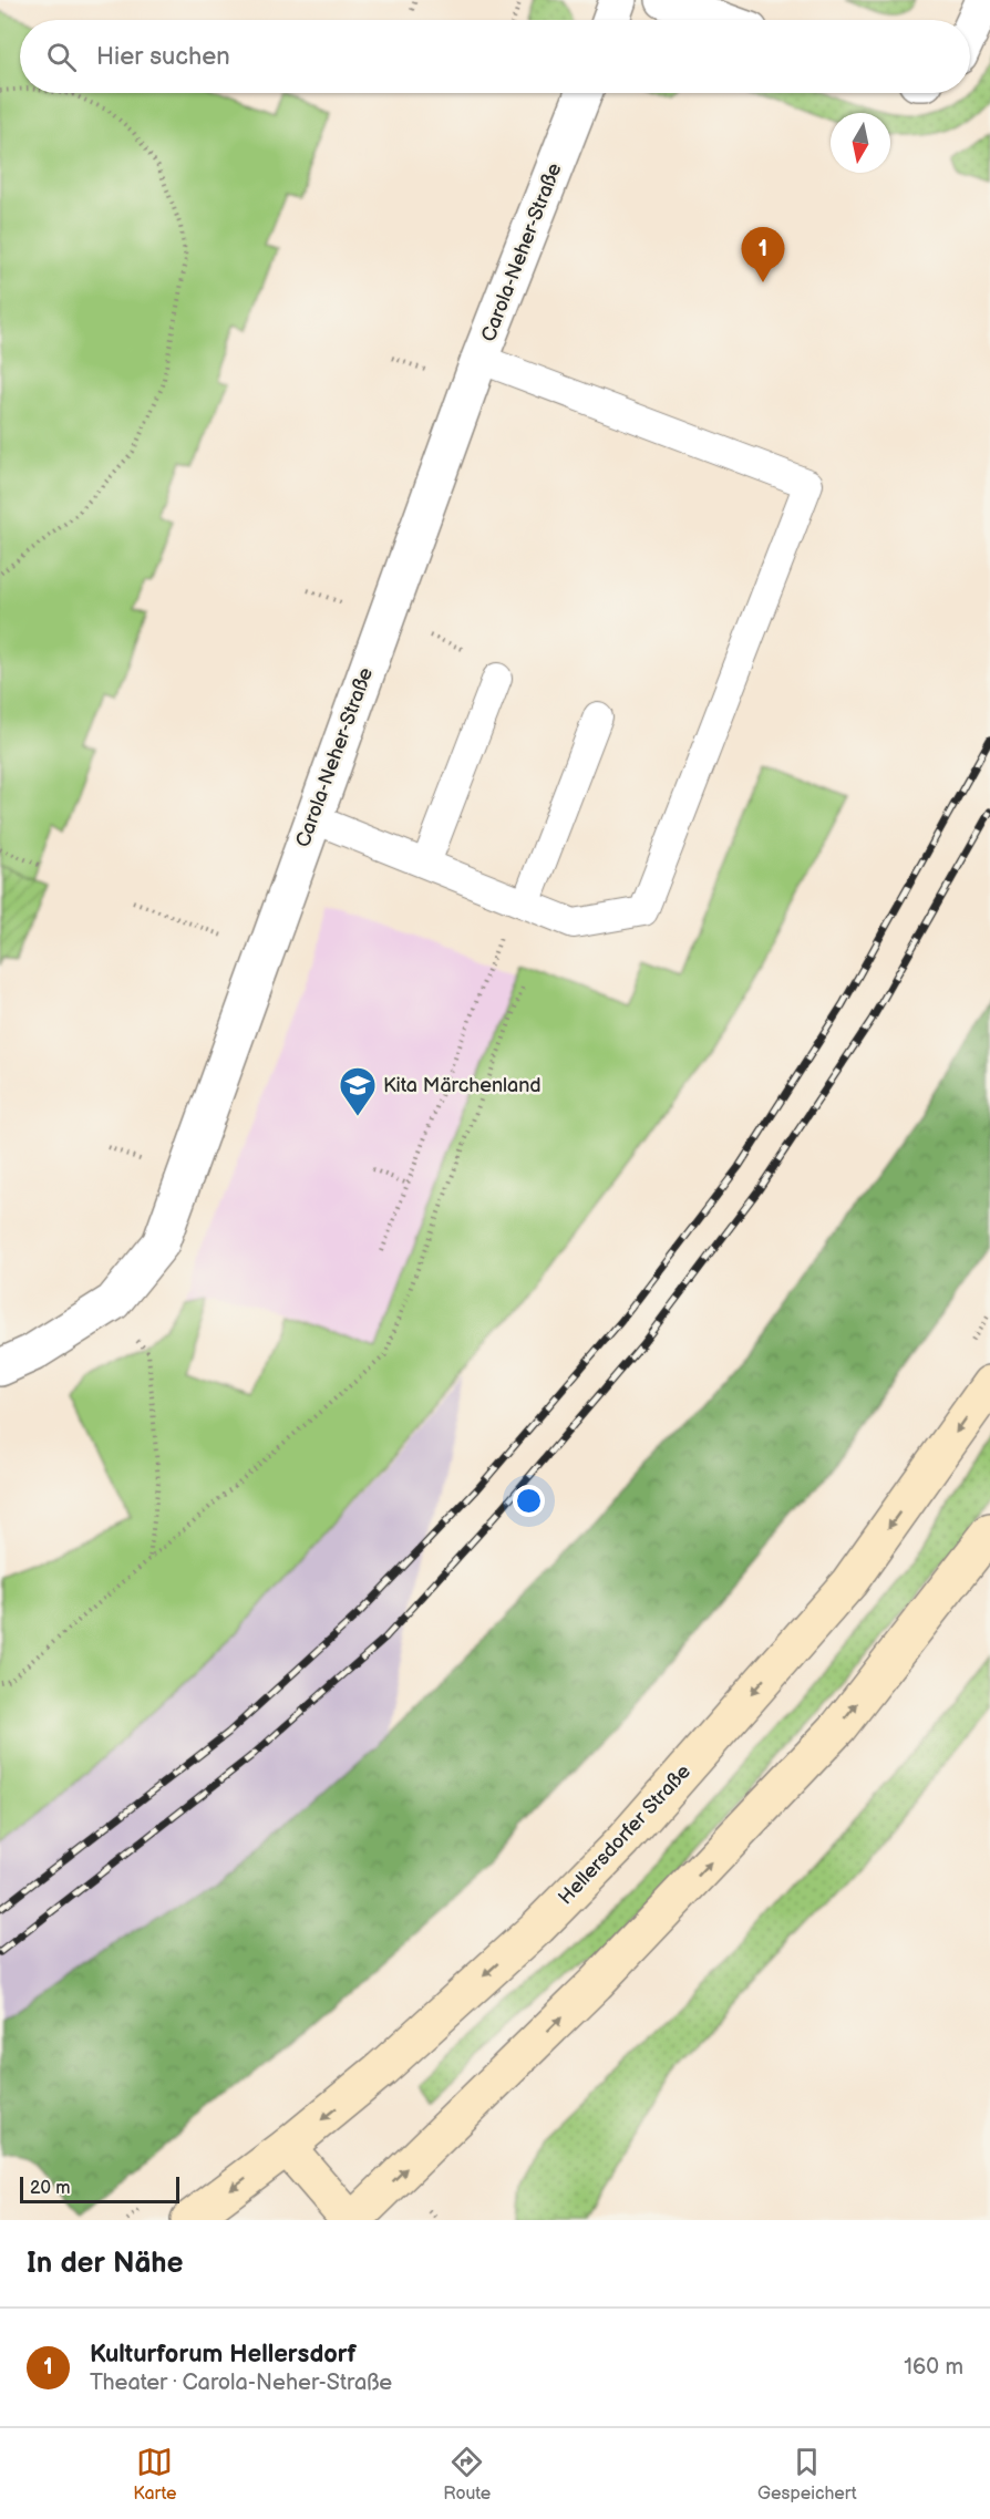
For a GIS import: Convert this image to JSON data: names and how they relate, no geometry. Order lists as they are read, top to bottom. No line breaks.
{"streets":{"main road":["Hellersdorfer Straße"],"street":["Carola-Neher-Straße"]},"places":{"school or university":["Kita Märchenland"]},"scale_bar":"20 m","north":"bottom","page":{"search":"Hier suchen","pins":"1","scale":"20 m","heading":"In der Nähe","list":[{"mark":"1","name":"Kulturforum Hellersdorf","note":"Theater · Carola-Neher-Straße","value":"160 m"}],"nav":["Karte","Route","Gespeichert"]}}
